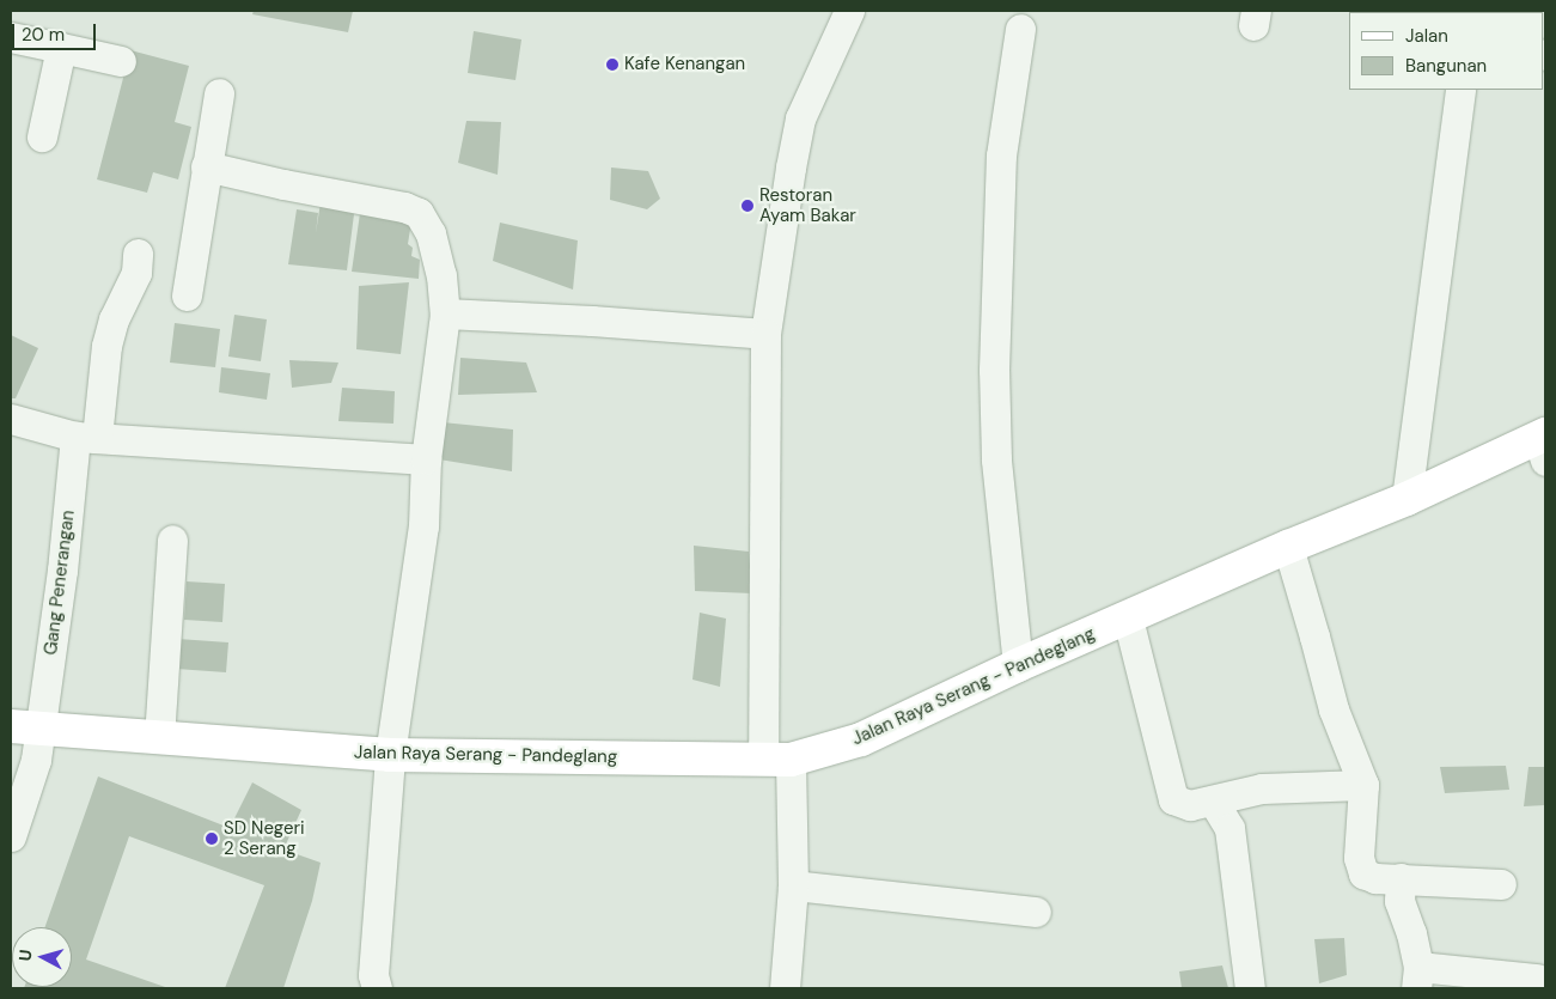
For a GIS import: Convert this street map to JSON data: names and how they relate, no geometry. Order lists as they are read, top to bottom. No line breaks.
{"streets":{"main road":["Jalan Raya Serang - Pandeglang"],"street":["Gang Penerangan"]},"crossings":[["Gang Penerangan","Jalan Raya Serang - Pandeglang"]],"places":["Kafe Kenangan","Restoran Ayam Bakar","SD Negeri 2 Serang"],"legend":["Jalan","Bangunan"],"scale_bar":"20 m","north":"left"}
